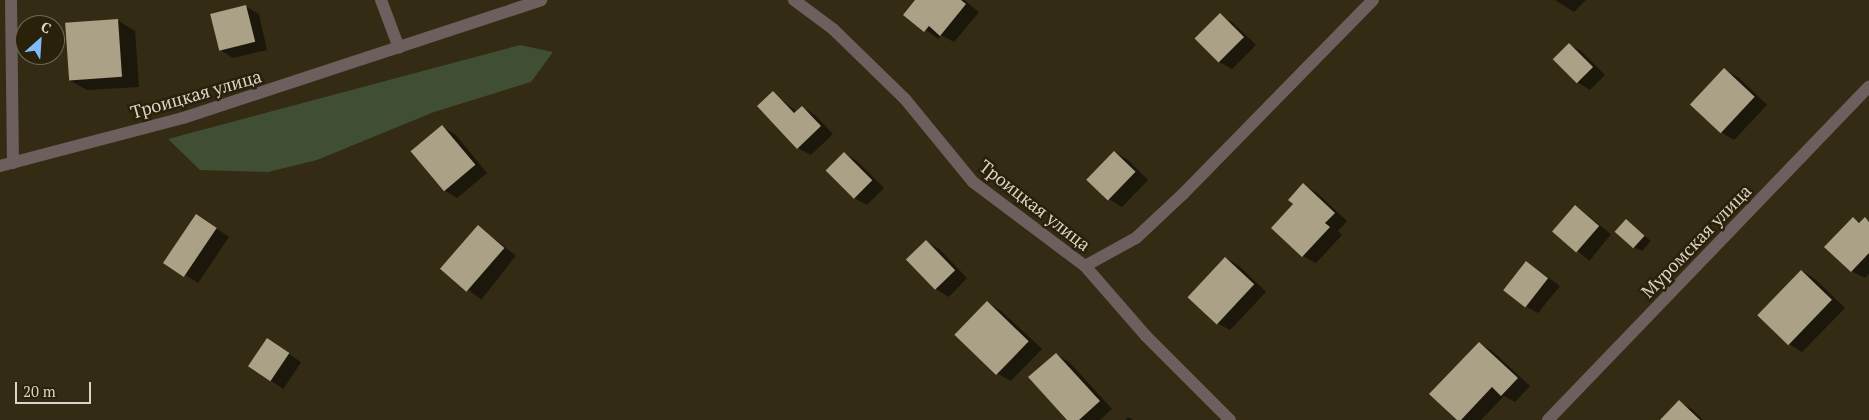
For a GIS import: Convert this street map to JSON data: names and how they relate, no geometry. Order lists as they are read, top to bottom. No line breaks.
{"streets":{"street":["Троицкая улица","Муромская улица"]},"scale_bar":"20 m","north":"top right"}
